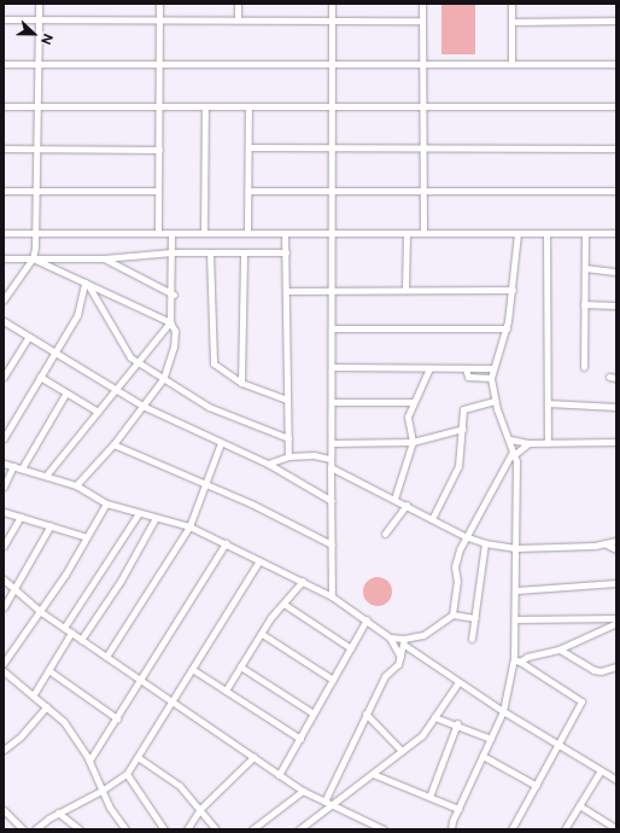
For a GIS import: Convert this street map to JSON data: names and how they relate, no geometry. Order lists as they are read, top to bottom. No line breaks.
{"north":"right"}
